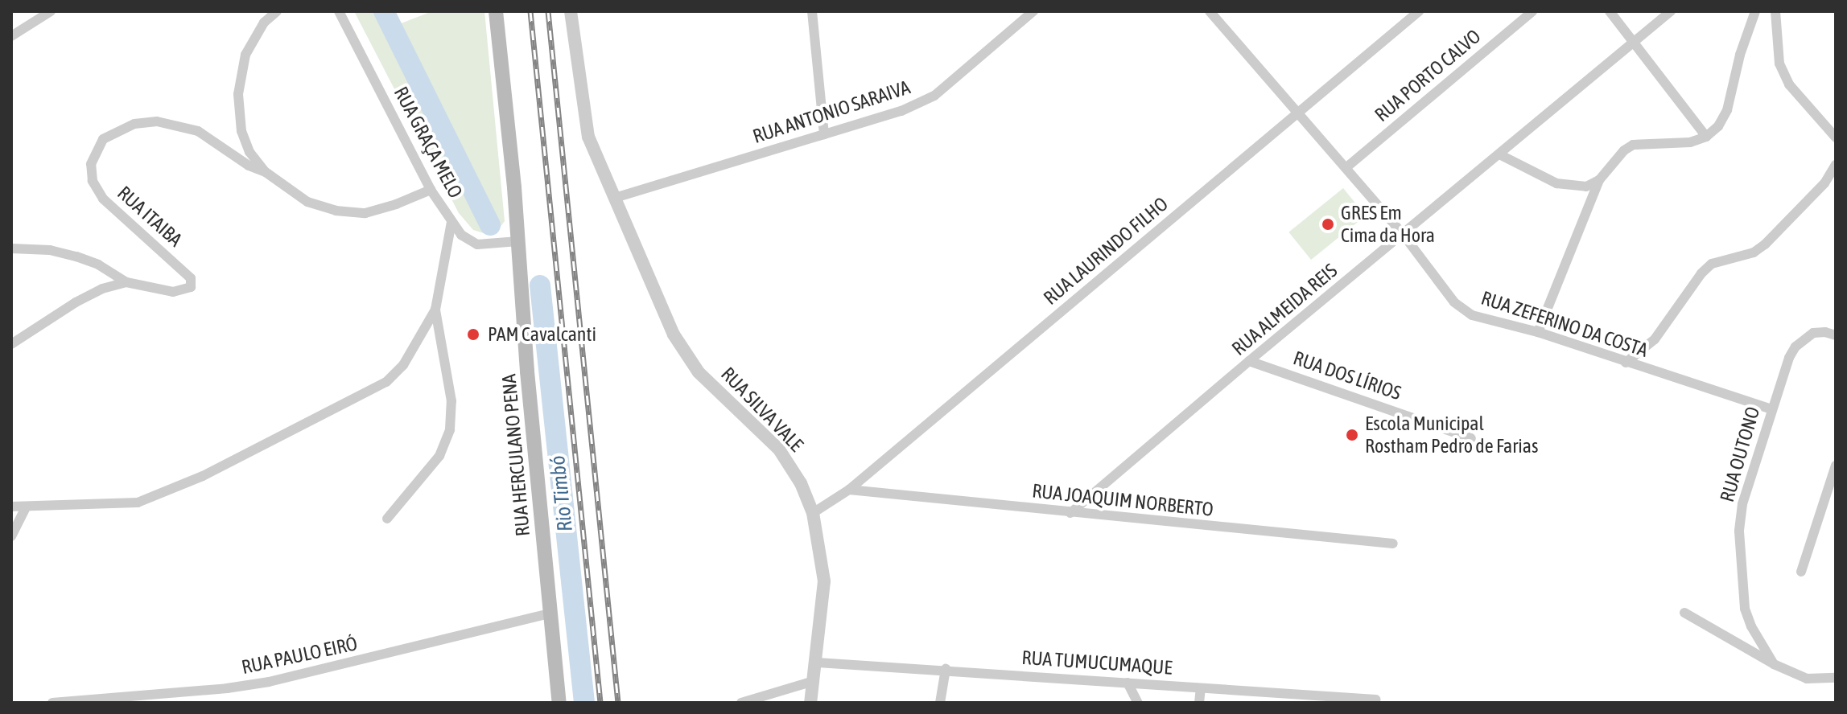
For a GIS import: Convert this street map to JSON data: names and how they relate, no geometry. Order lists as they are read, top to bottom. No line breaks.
{"streets":{"main road":["RUA HERCULANO PENA"],"street":["RUA PORTO CALVO","RUA ANTONIO SARAIVA","RUA GRAÇA MELO","RUA ITAIBA","RUA LAURINDO FILHO","RUA ALMEIDA REIS","RUA ZEFERINO DA COSTA","RUA DOS LÍRIOS","RUA SILVA VALE","RUA OUTONO","RUA JOAQUIM NORBERTO","RUA PAULO EIRÓ","RUA TUMUCUMAQUE"]},"crossings":[["RUA PORTO CALVO","RUA ZEFERINO DA COSTA"],["RUA ANTONIO SARAIVA","RUA SILVA VALE"],["RUA GRAÇA MELO","RUA ITAIBA"],["RUA GRAÇA MELO","RUA HERCULANO PENA"],["RUA LAURINDO FILHO","RUA ZEFERINO DA COSTA"],["RUA LAURINDO FILHO","RUA SILVA VALE"],["RUA LAURINDO FILHO","RUA JOAQUIM NORBERTO"],["RUA ALMEIDA REIS","RUA ZEFERINO DA COSTA"],["RUA ALMEIDA REIS","RUA DOS LÍRIOS"],["RUA ALMEIDA REIS","RUA JOAQUIM NORBERTO"],["RUA ZEFERINO DA COSTA","RUA OUTONO"],["RUA SILVA VALE","RUA TUMUCUMAQUE"],["RUA HERCULANO PENA","RUA PAULO EIRÓ"]],"water":["Rio Timbó"],"places":["GRES Em Cima da Hora","PAM Cavalcanti","Escola Municipal Rostham Pedro de Farias"]}
